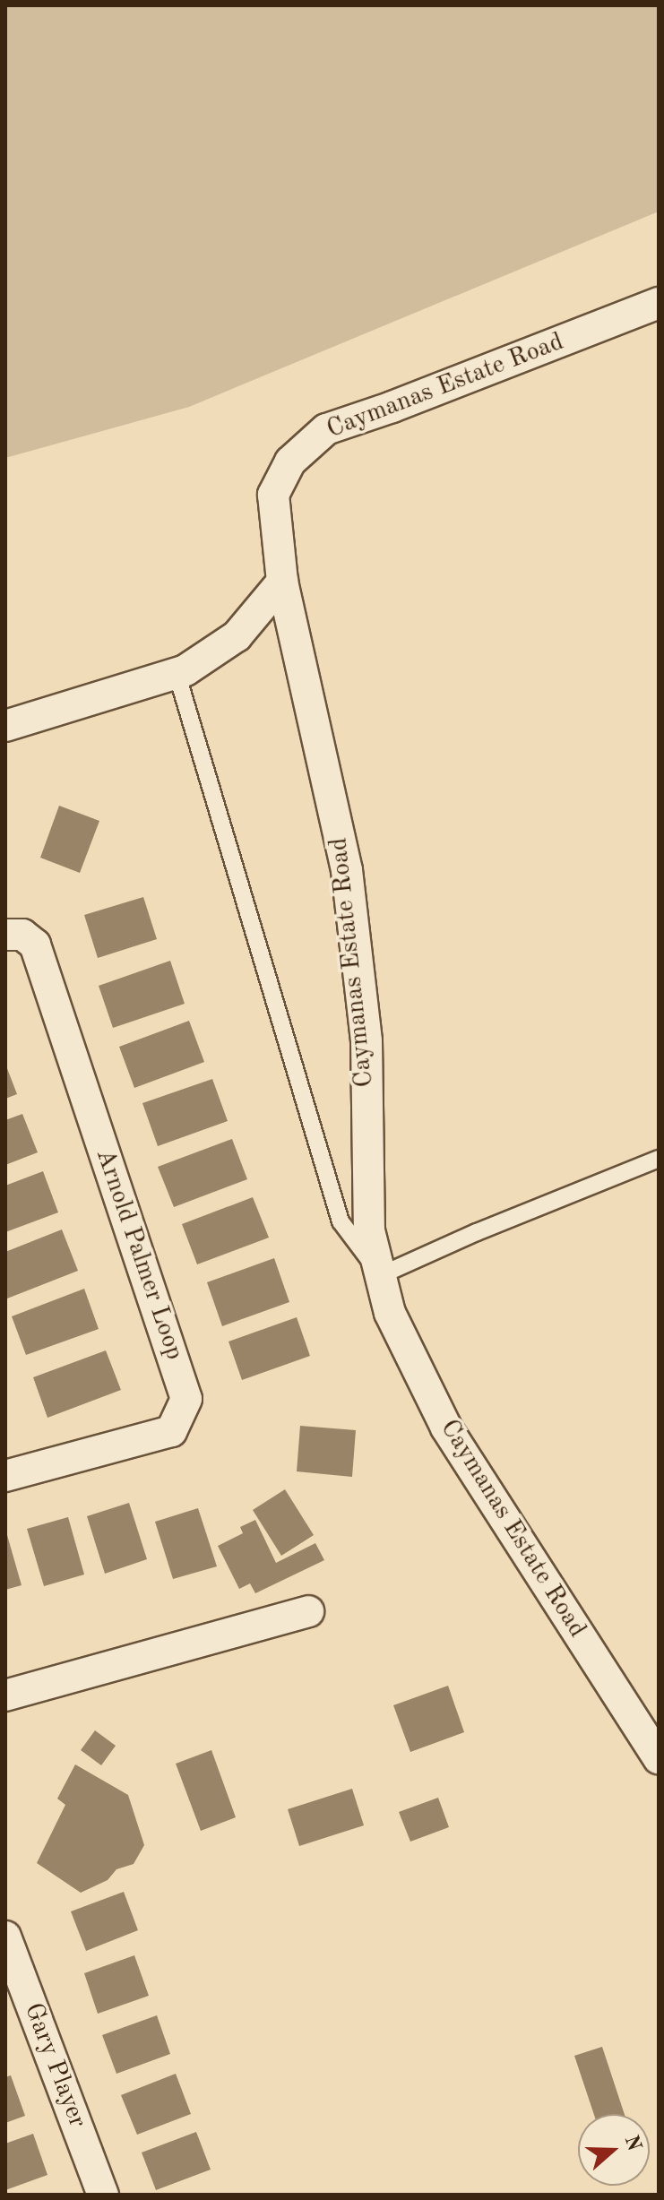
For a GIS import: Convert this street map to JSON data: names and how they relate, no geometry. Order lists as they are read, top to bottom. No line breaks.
{"streets":{"street":["Caymanas Estate Road","Arnold Palmer Loop","Gary Player"]},"north":"right"}
